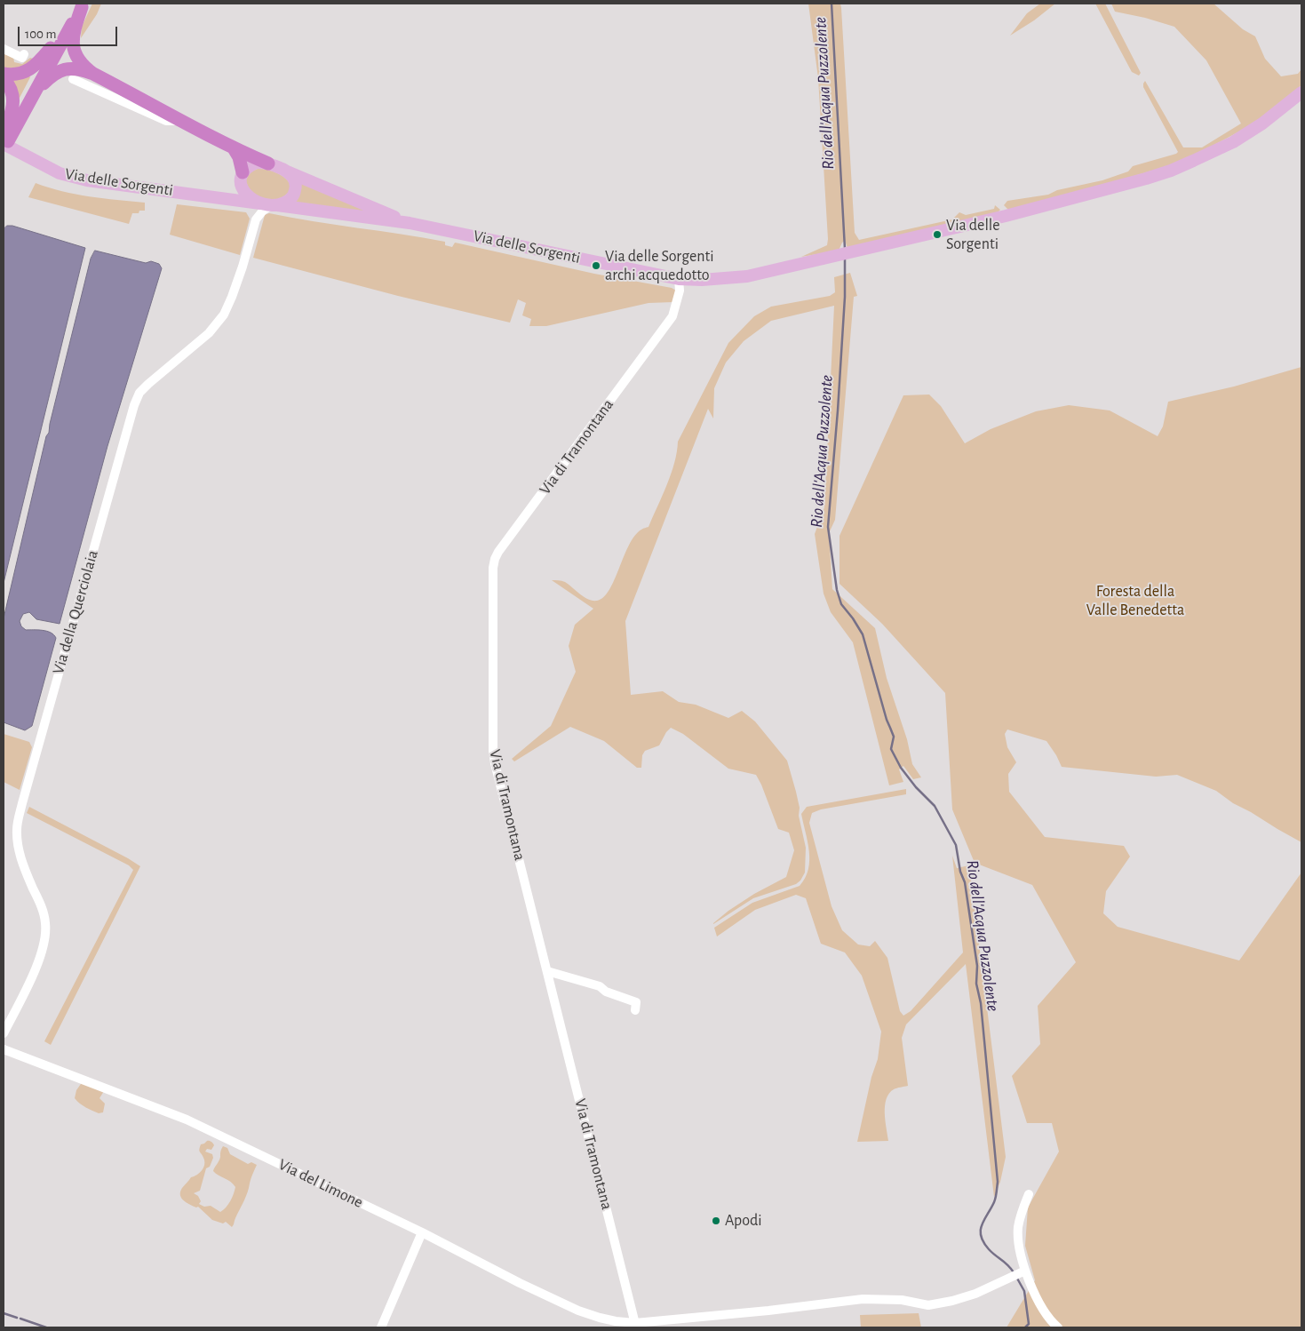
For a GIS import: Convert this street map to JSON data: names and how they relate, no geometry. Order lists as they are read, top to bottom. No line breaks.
{"streets":{"main road":["Via delle Sorgenti"],"street":["Via di Tramontana","Via della Querciolaia","Via del Limone"]},"crossings":[["Via delle Sorgenti","Via di Tramontana"],["Via di Tramontana","Via del Limone"]],"water":["Rio dell'Acqua Puzzolente"],"parks":["Foresta della Valle Benedetta"],"places":["Via delle Sorgenti","Via delle Sorgenti archi acquedotto","Apodi"],"scale_bar":"100 m"}
